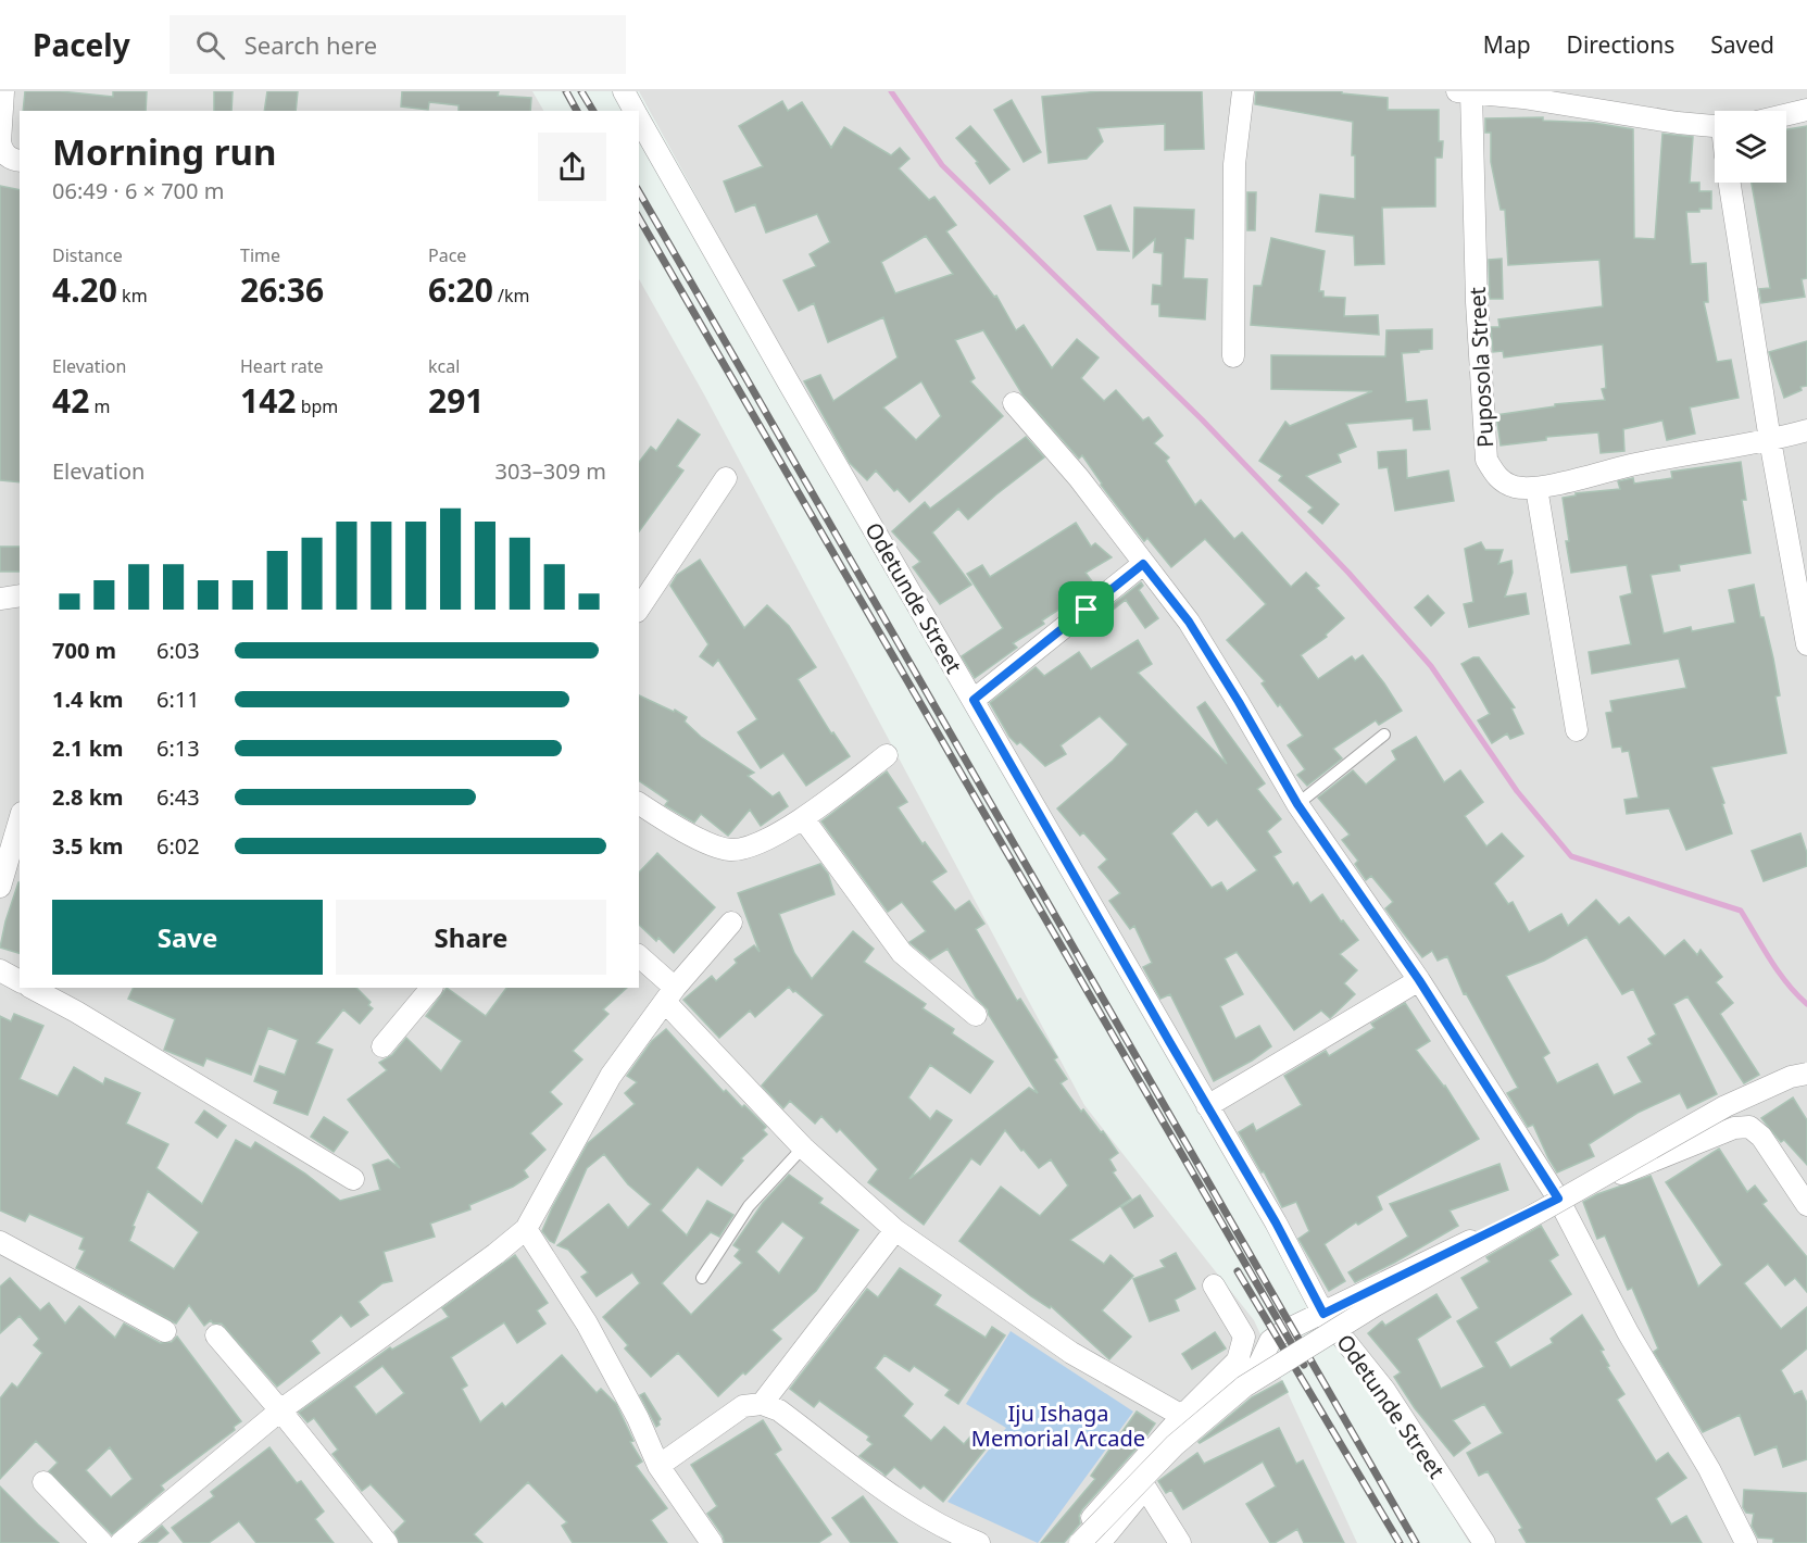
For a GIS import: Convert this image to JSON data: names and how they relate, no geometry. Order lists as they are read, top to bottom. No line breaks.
{"streets":{"street":["Puposola Street","Odetunde Street"]},"parks":["Iju Ishaga Memorial Arcade"],"page":{"header":"Pacely","search":"Search here","nav":["Map","Directions","Saved"],"heading":["Morning run","06:49 · 6 × 700 m"],"stats":[["Distance","4.20 km"],["Time","26:36"],["Pace","6:20 /km"],["Elevation","42 m"],["Heart rate","142 bpm"],["kcal","291"]],"chart":["Elevation","303–309 m"],"list":[{"name":"700 m","note":"6:03"},{"name":"1.4 km","note":"6:11"},{"name":"2.1 km","note":"6:13"},{"name":"2.8 km","note":"6:43"},{"name":"3.5 km","note":"6:02"}],"buttons":["Save","Share"]}}
